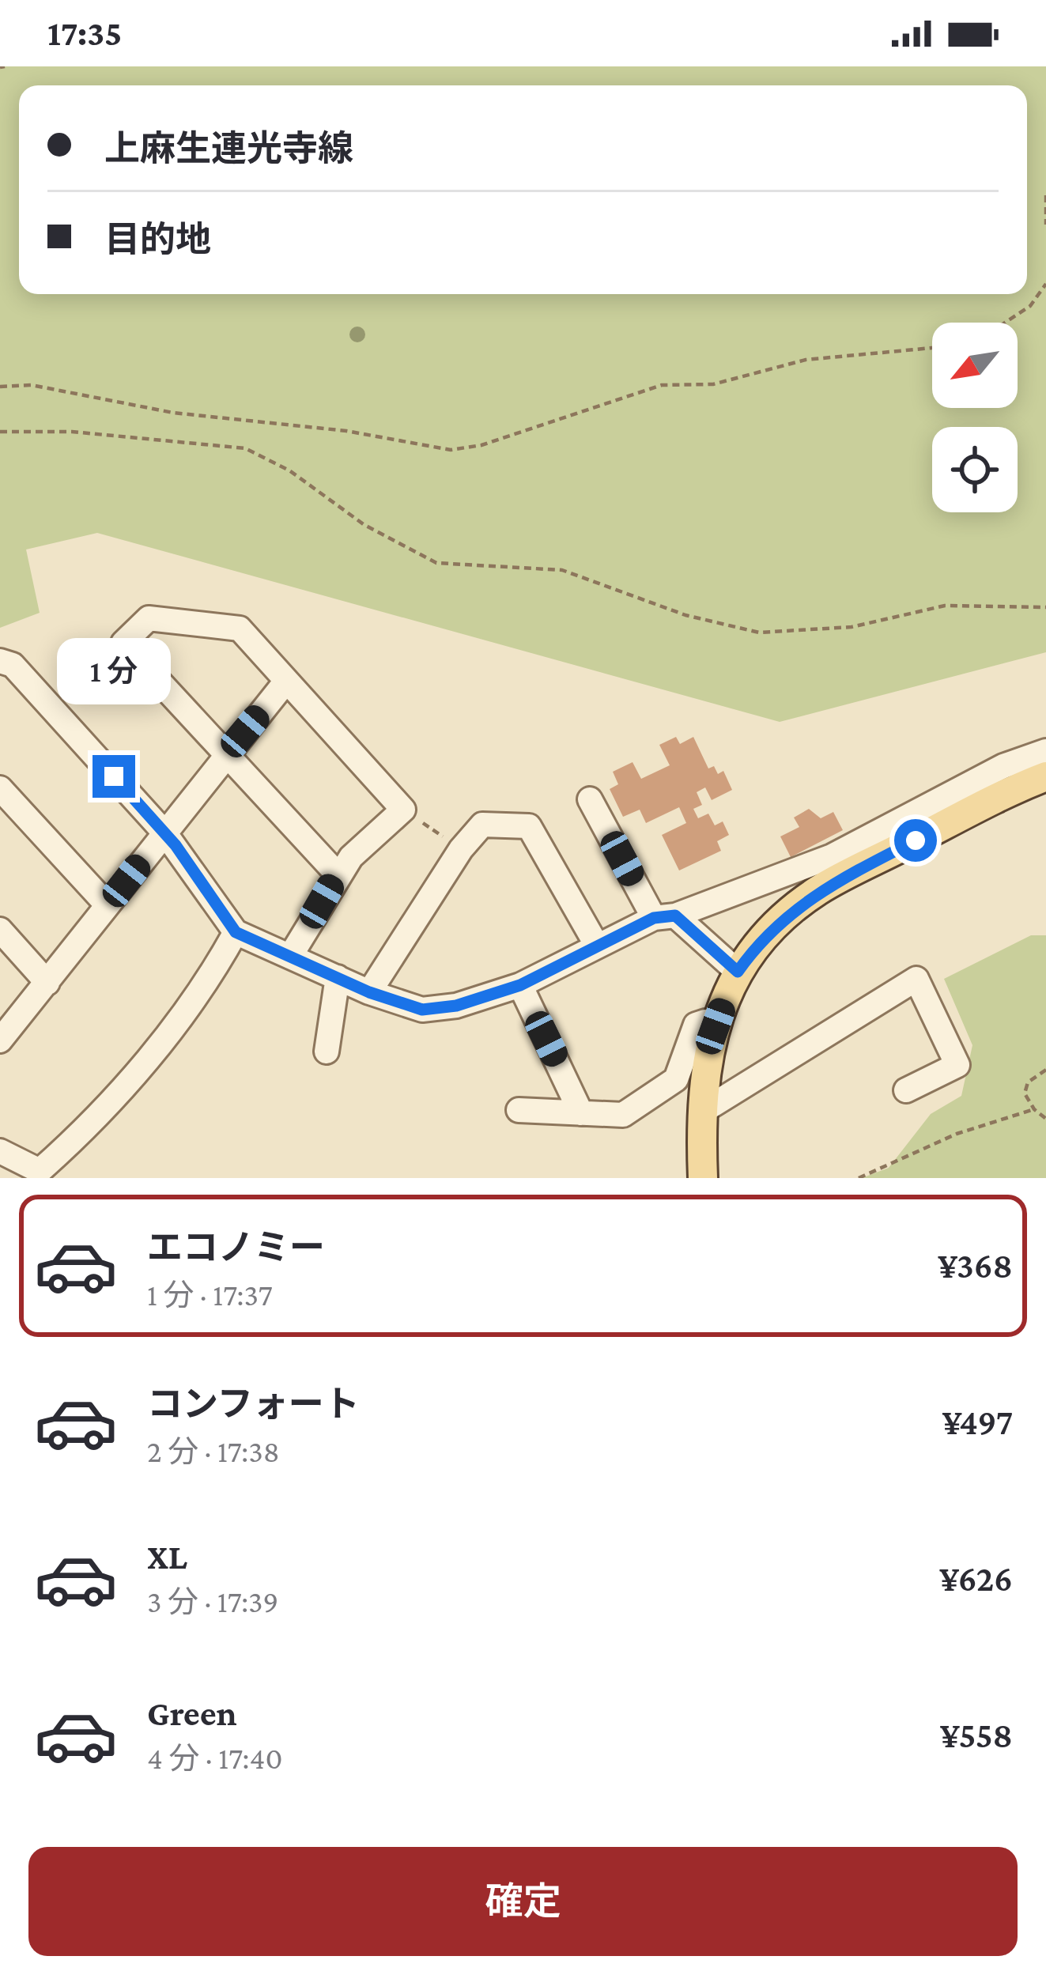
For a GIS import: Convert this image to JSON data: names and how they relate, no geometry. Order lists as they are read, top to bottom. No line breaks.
{"north":"bottom left","page":{"status":"17:35","banner":["上麻生連光寺線","目的地"],"bubble":"1 分","list":[{"name":"エコノミー","note":"1 分 · 17:37","value":"¥368"},{"name":"コンフォート","note":"2 分 · 17:38","value":"¥497"},{"name":"XL","note":"3 分 · 17:39","value":"¥626"},{"name":"Green","note":"4 分 · 17:40","value":"¥558"}],"buttons":"確定"}}
